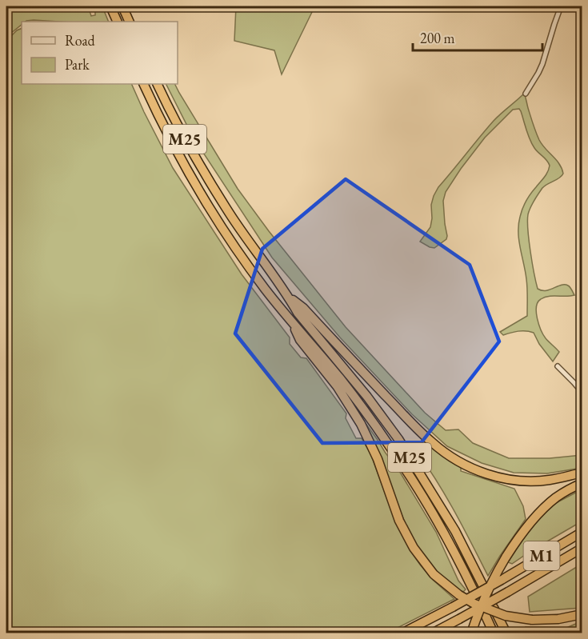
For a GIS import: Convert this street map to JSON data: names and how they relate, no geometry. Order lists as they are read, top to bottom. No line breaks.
{"streets":{"highway":["M25","M1"]},"legend":["Road","Park"],"scale_bar":"200 m"}
